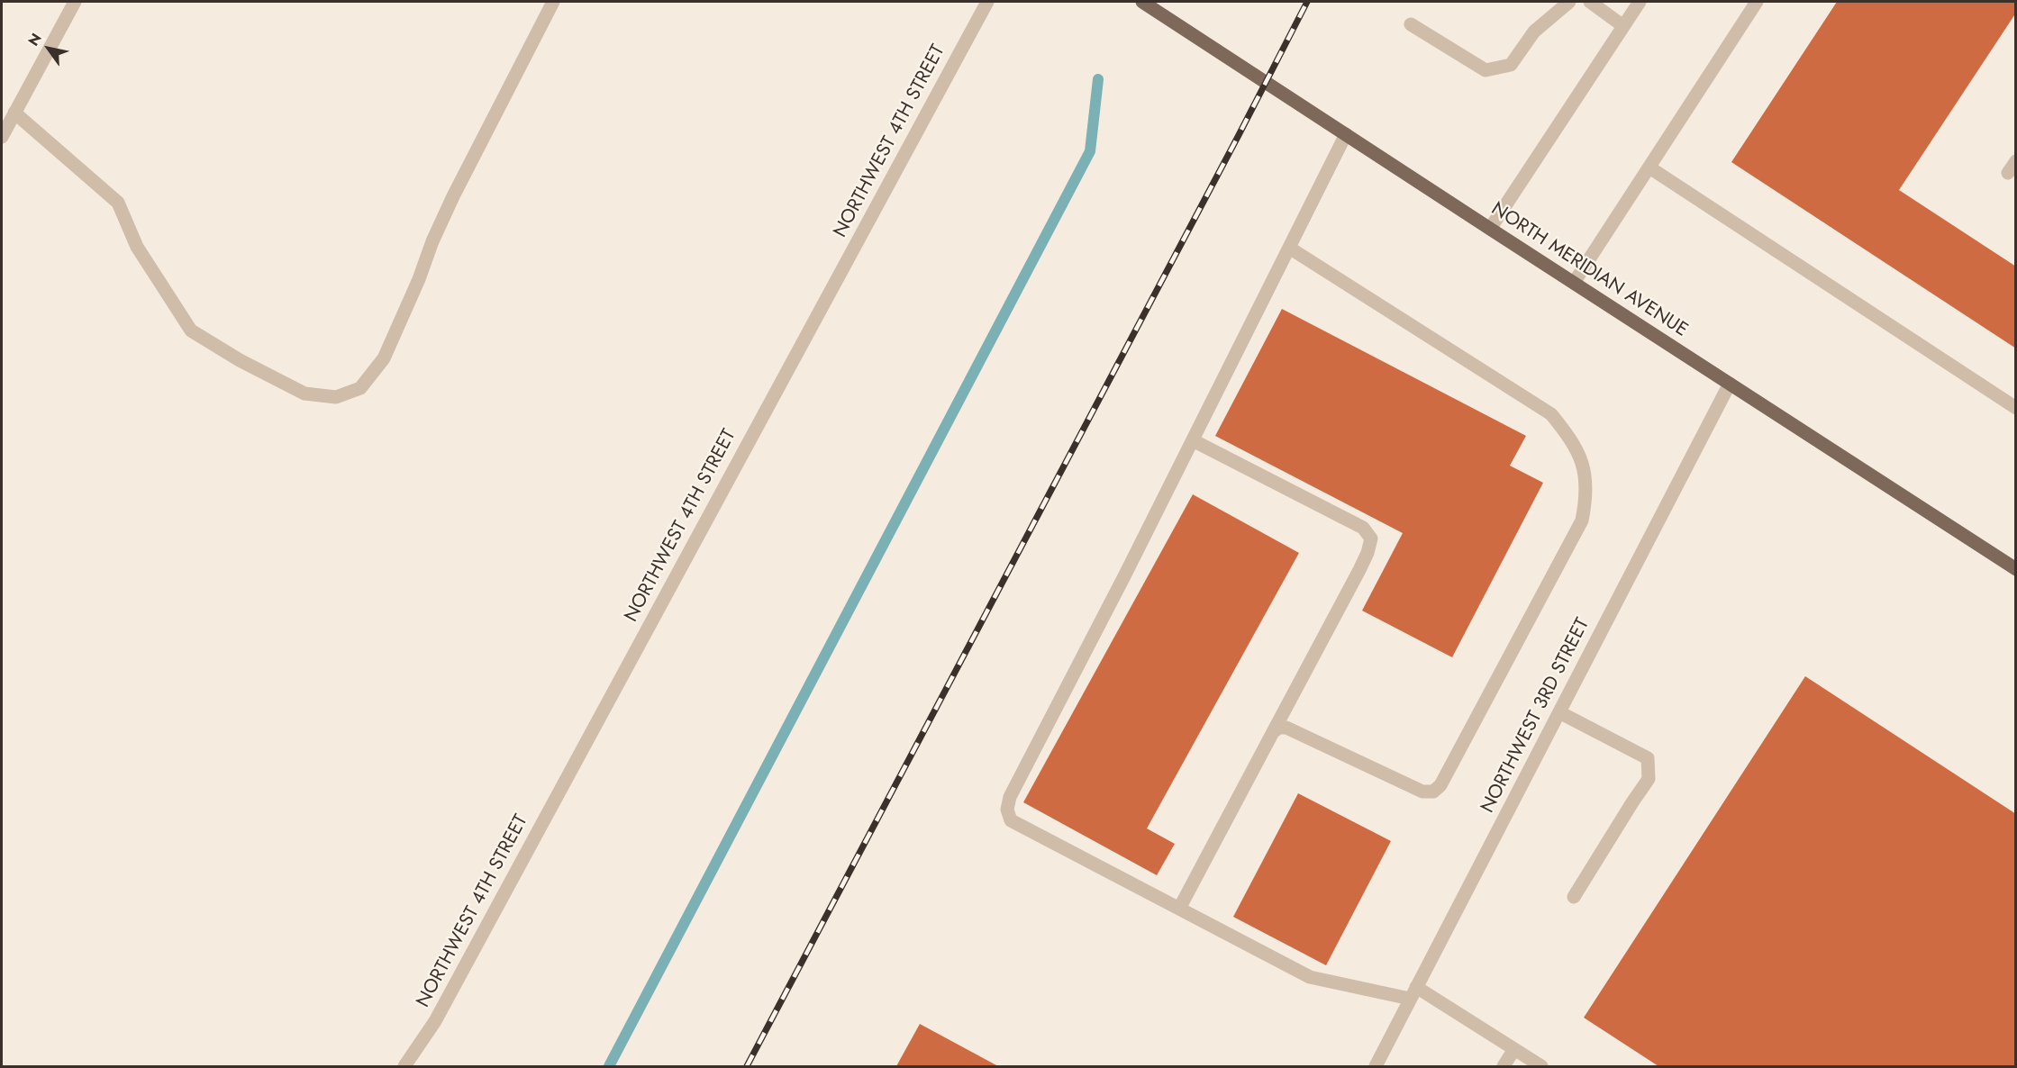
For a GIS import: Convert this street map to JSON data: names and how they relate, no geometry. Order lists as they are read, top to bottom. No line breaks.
{"streets":{"main road":["NORTH MERIDIAN AVENUE"],"street":["NORTHWEST 4TH STREET","NORTHWEST 3RD STREET"]},"crossings":[["NORTH MERIDIAN AVENUE","NORTHWEST 3RD STREET"]],"north":"top left"}
